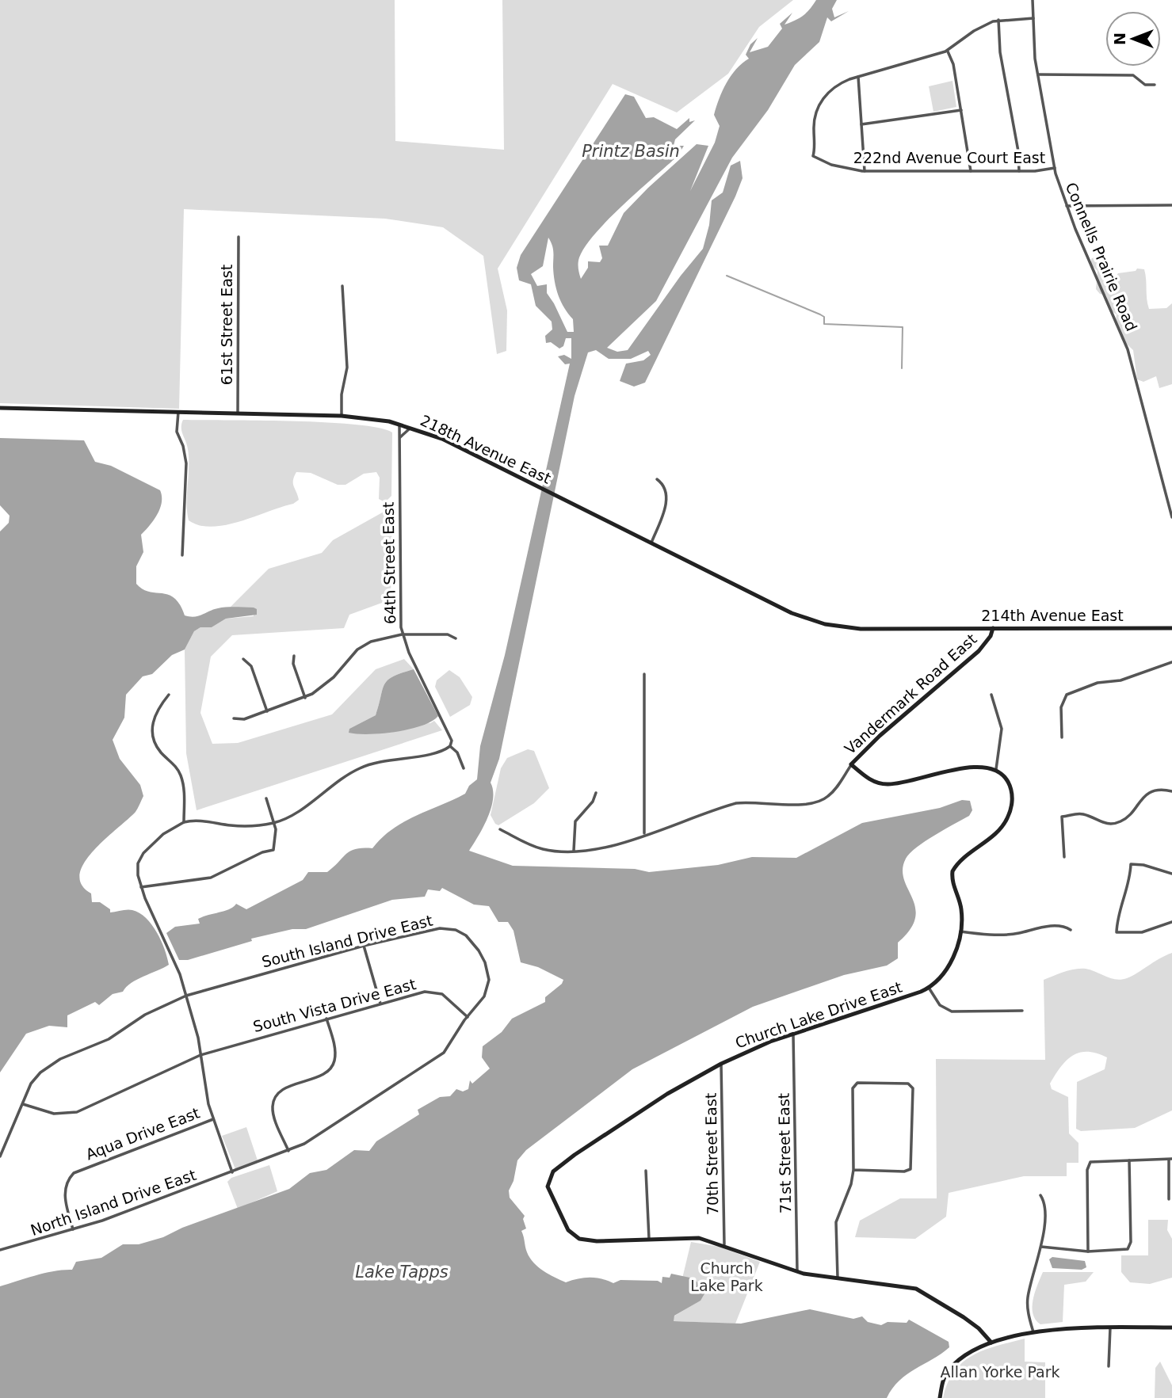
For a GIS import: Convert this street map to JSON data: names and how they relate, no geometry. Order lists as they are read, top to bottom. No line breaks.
{"streets":{"street":["222nd Avenue Court East","Connells Prairie Road","61st Street East","218th Avenue East","64th Street East","214th Avenue East","Vandermark Road East","South Island Drive East","South Vista Drive East","Church Lake Drive East","Aqua Drive East","71st Street East","70th Street East","North Island Drive East"]},"crossings":[["222nd Avenue Court East","Connells Prairie Road"],["61st Street East","218th Avenue East"],["218th Avenue East","64th Street East"],["218th Avenue East","214th Avenue East"],["214th Avenue East","Vandermark Road East"],["South Island Drive East","South Vista Drive East"],["South Island Drive East","North Island Drive East"],["Church Lake Drive East","71st Street East"],["Church Lake Drive East","70th Street East"],["Aqua Drive East","North Island Drive East"]],"water":["Printz Basin","Lake Tapps"],"parks":["Church Lake Park","Allan Yorke Park"],"north":"left"}
